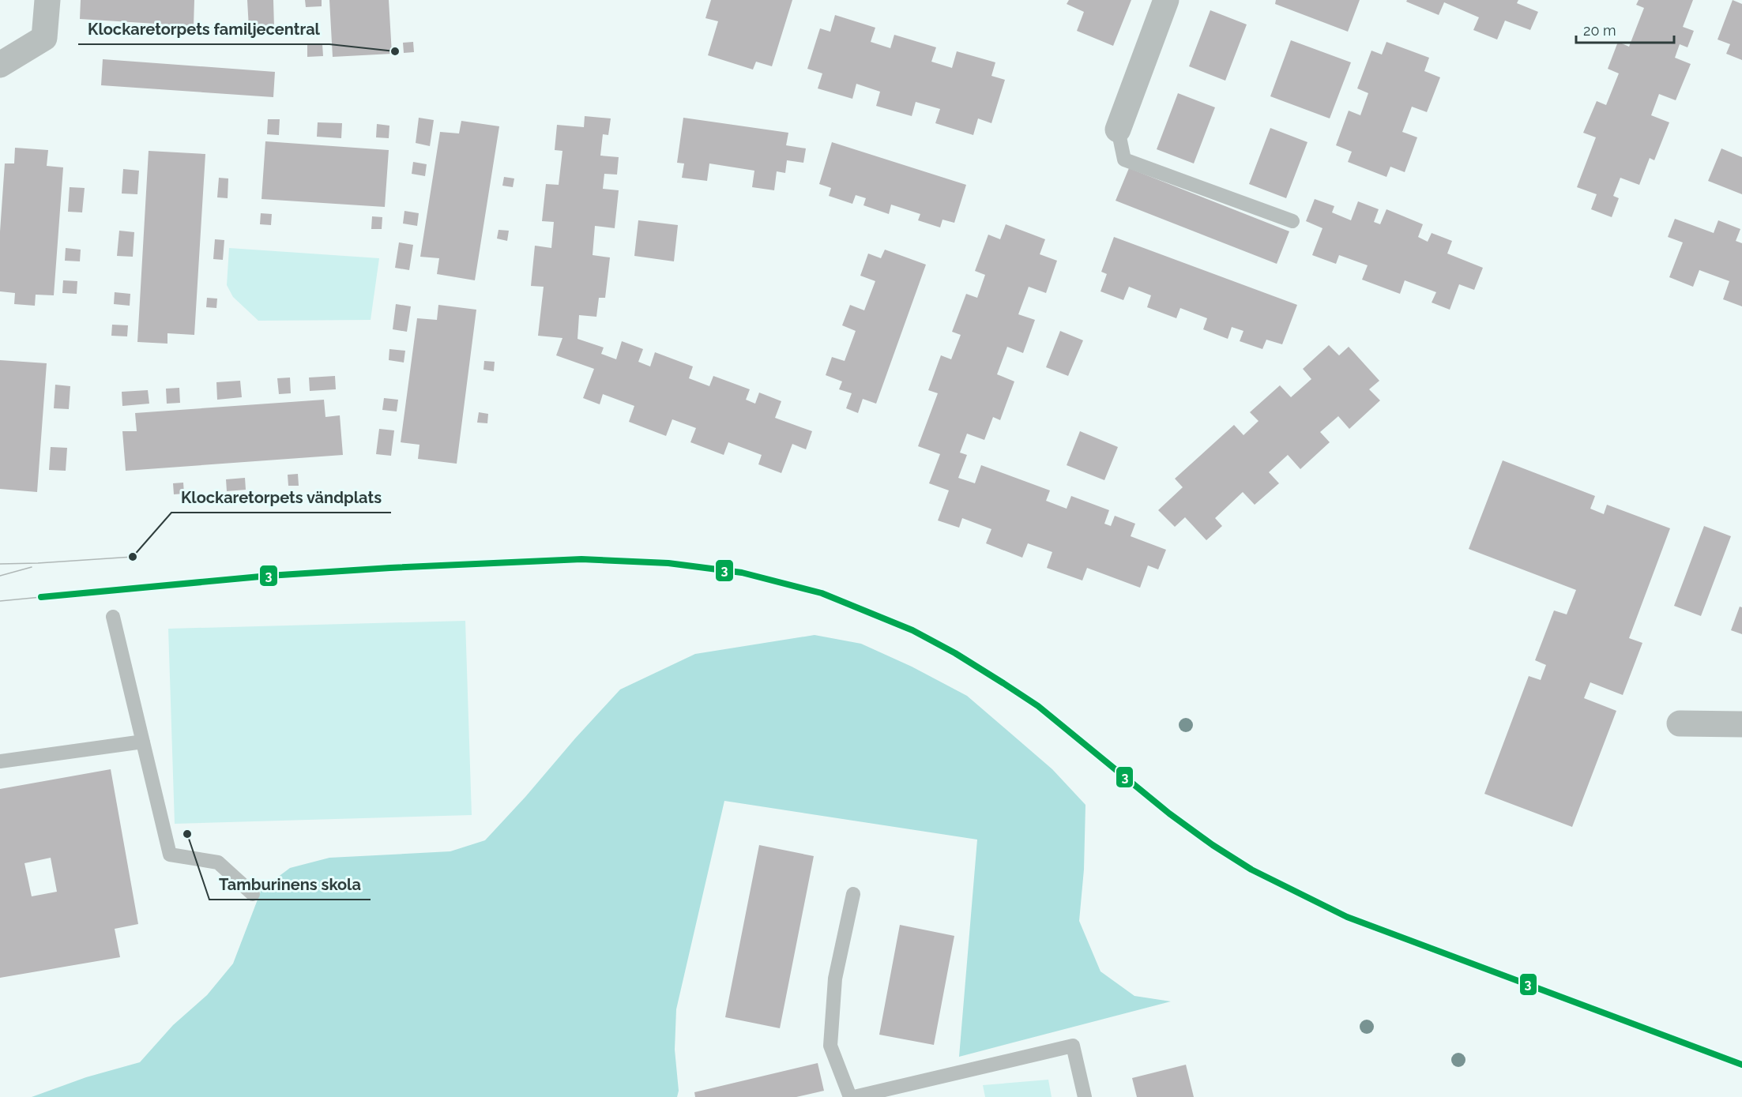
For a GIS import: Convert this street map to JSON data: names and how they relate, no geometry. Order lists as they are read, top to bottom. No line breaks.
{"places":["Klockaretorpets familjecentral","Klockaretorpets vändplats","Tamburinens skola"],"lines":["transit line 3"],"scale_bar":"20 m"}
